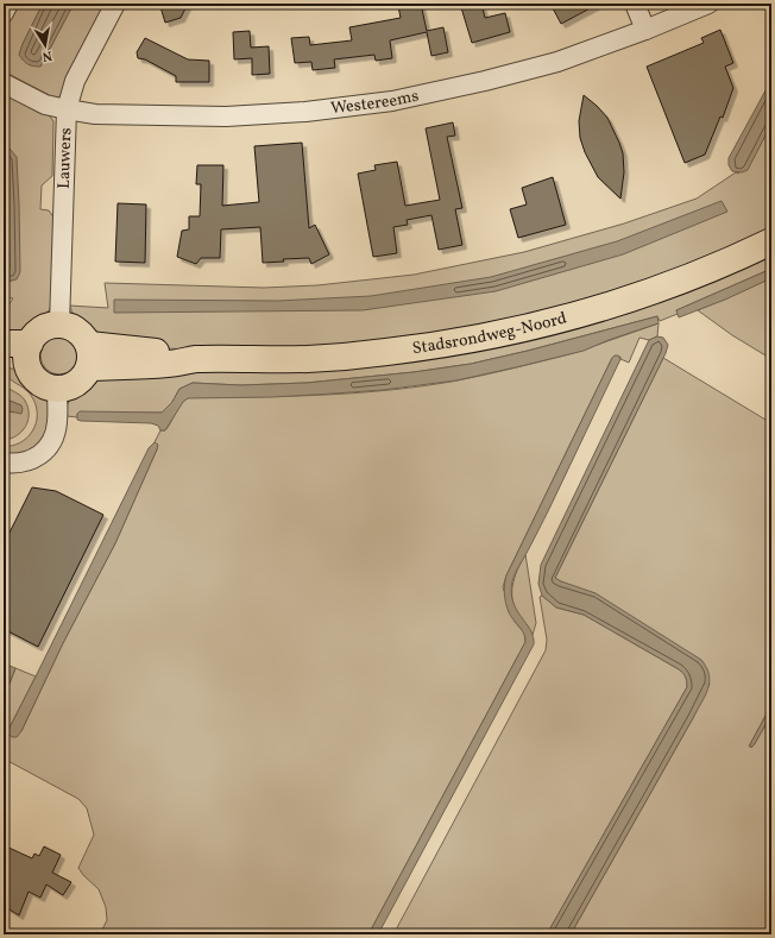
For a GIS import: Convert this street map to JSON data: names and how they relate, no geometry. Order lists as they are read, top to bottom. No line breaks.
{"streets":{"main road":["Stadsrondweg-Noord"],"street":["Westereems","Lauwers"]},"crossings":[["Westereems","Lauwers"],["Lauwers","Stadsrondweg-Noord"]],"north":"bottom"}
